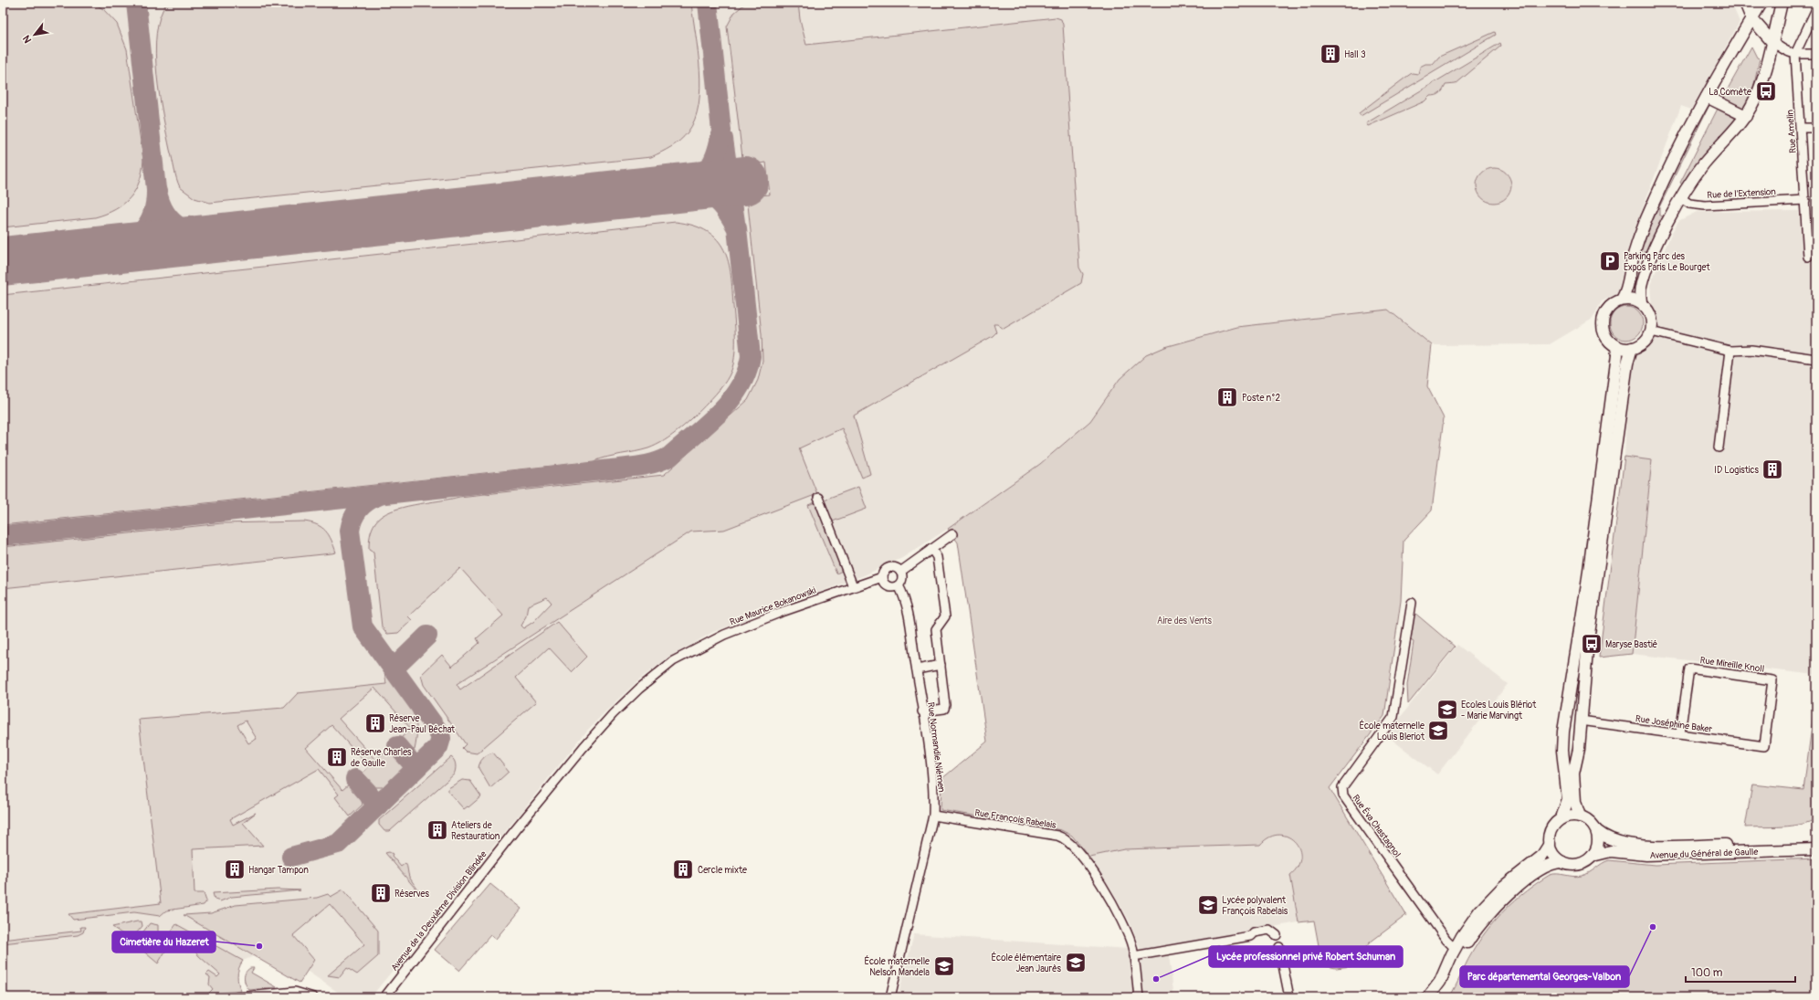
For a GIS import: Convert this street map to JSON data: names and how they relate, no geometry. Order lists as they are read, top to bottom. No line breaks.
{"streets":{"main road":["Avenue du Général de Gaulle"],"street":["Rue Amelin","Rue de l'Extension","Rue Maurice Bokanowski","Rue Mireille Knoll","Rue Joséphine Baker","Rue Normandie Niémen","Rue François Rabelais","Rue Éva Chastagnol","Avenue de la Deuxième Division Blindée"]},"crossings":[["Rue Amelin","Rue de l'Extension"],["Rue Maurice Bokanowski","Rue Normandie Niémen"],["Rue Maurice Bokanowski","Avenue de la Deuxième Division Blindée"],["Rue Mireille Knoll","Rue Joséphine Baker"],["Rue Normandie Niémen","Rue François Rabelais"]],"parks":["Aire des Vents"],"places":{"building":["Hall 3","Poste n°2","ID Logistics","Réserve Jean-Paul Béchat","Réserve Charles de Gaulle","Ateliers de Restauration","Hangar Tampon","Cercle mixte","Réserves"],"bus stop":["La Comète","Maryse Bastié"],"parking":["Parking Parc des Expos Paris Le Bourget"],"school or university":["Ecoles Louis Blériot - Marie Marvingt","École maternelle Louis Bleriot","Lycée polyvalent François Rabelais","École élémentaire Jean Jaurès","École maternelle Nelson Mandela"],"other":["Parc départemental Georges-Valbon","Cimetière du Hazeret","Lycée professionnel privé Robert Schuman"]},"scale_bar":"100 m","north":"bottom left"}
